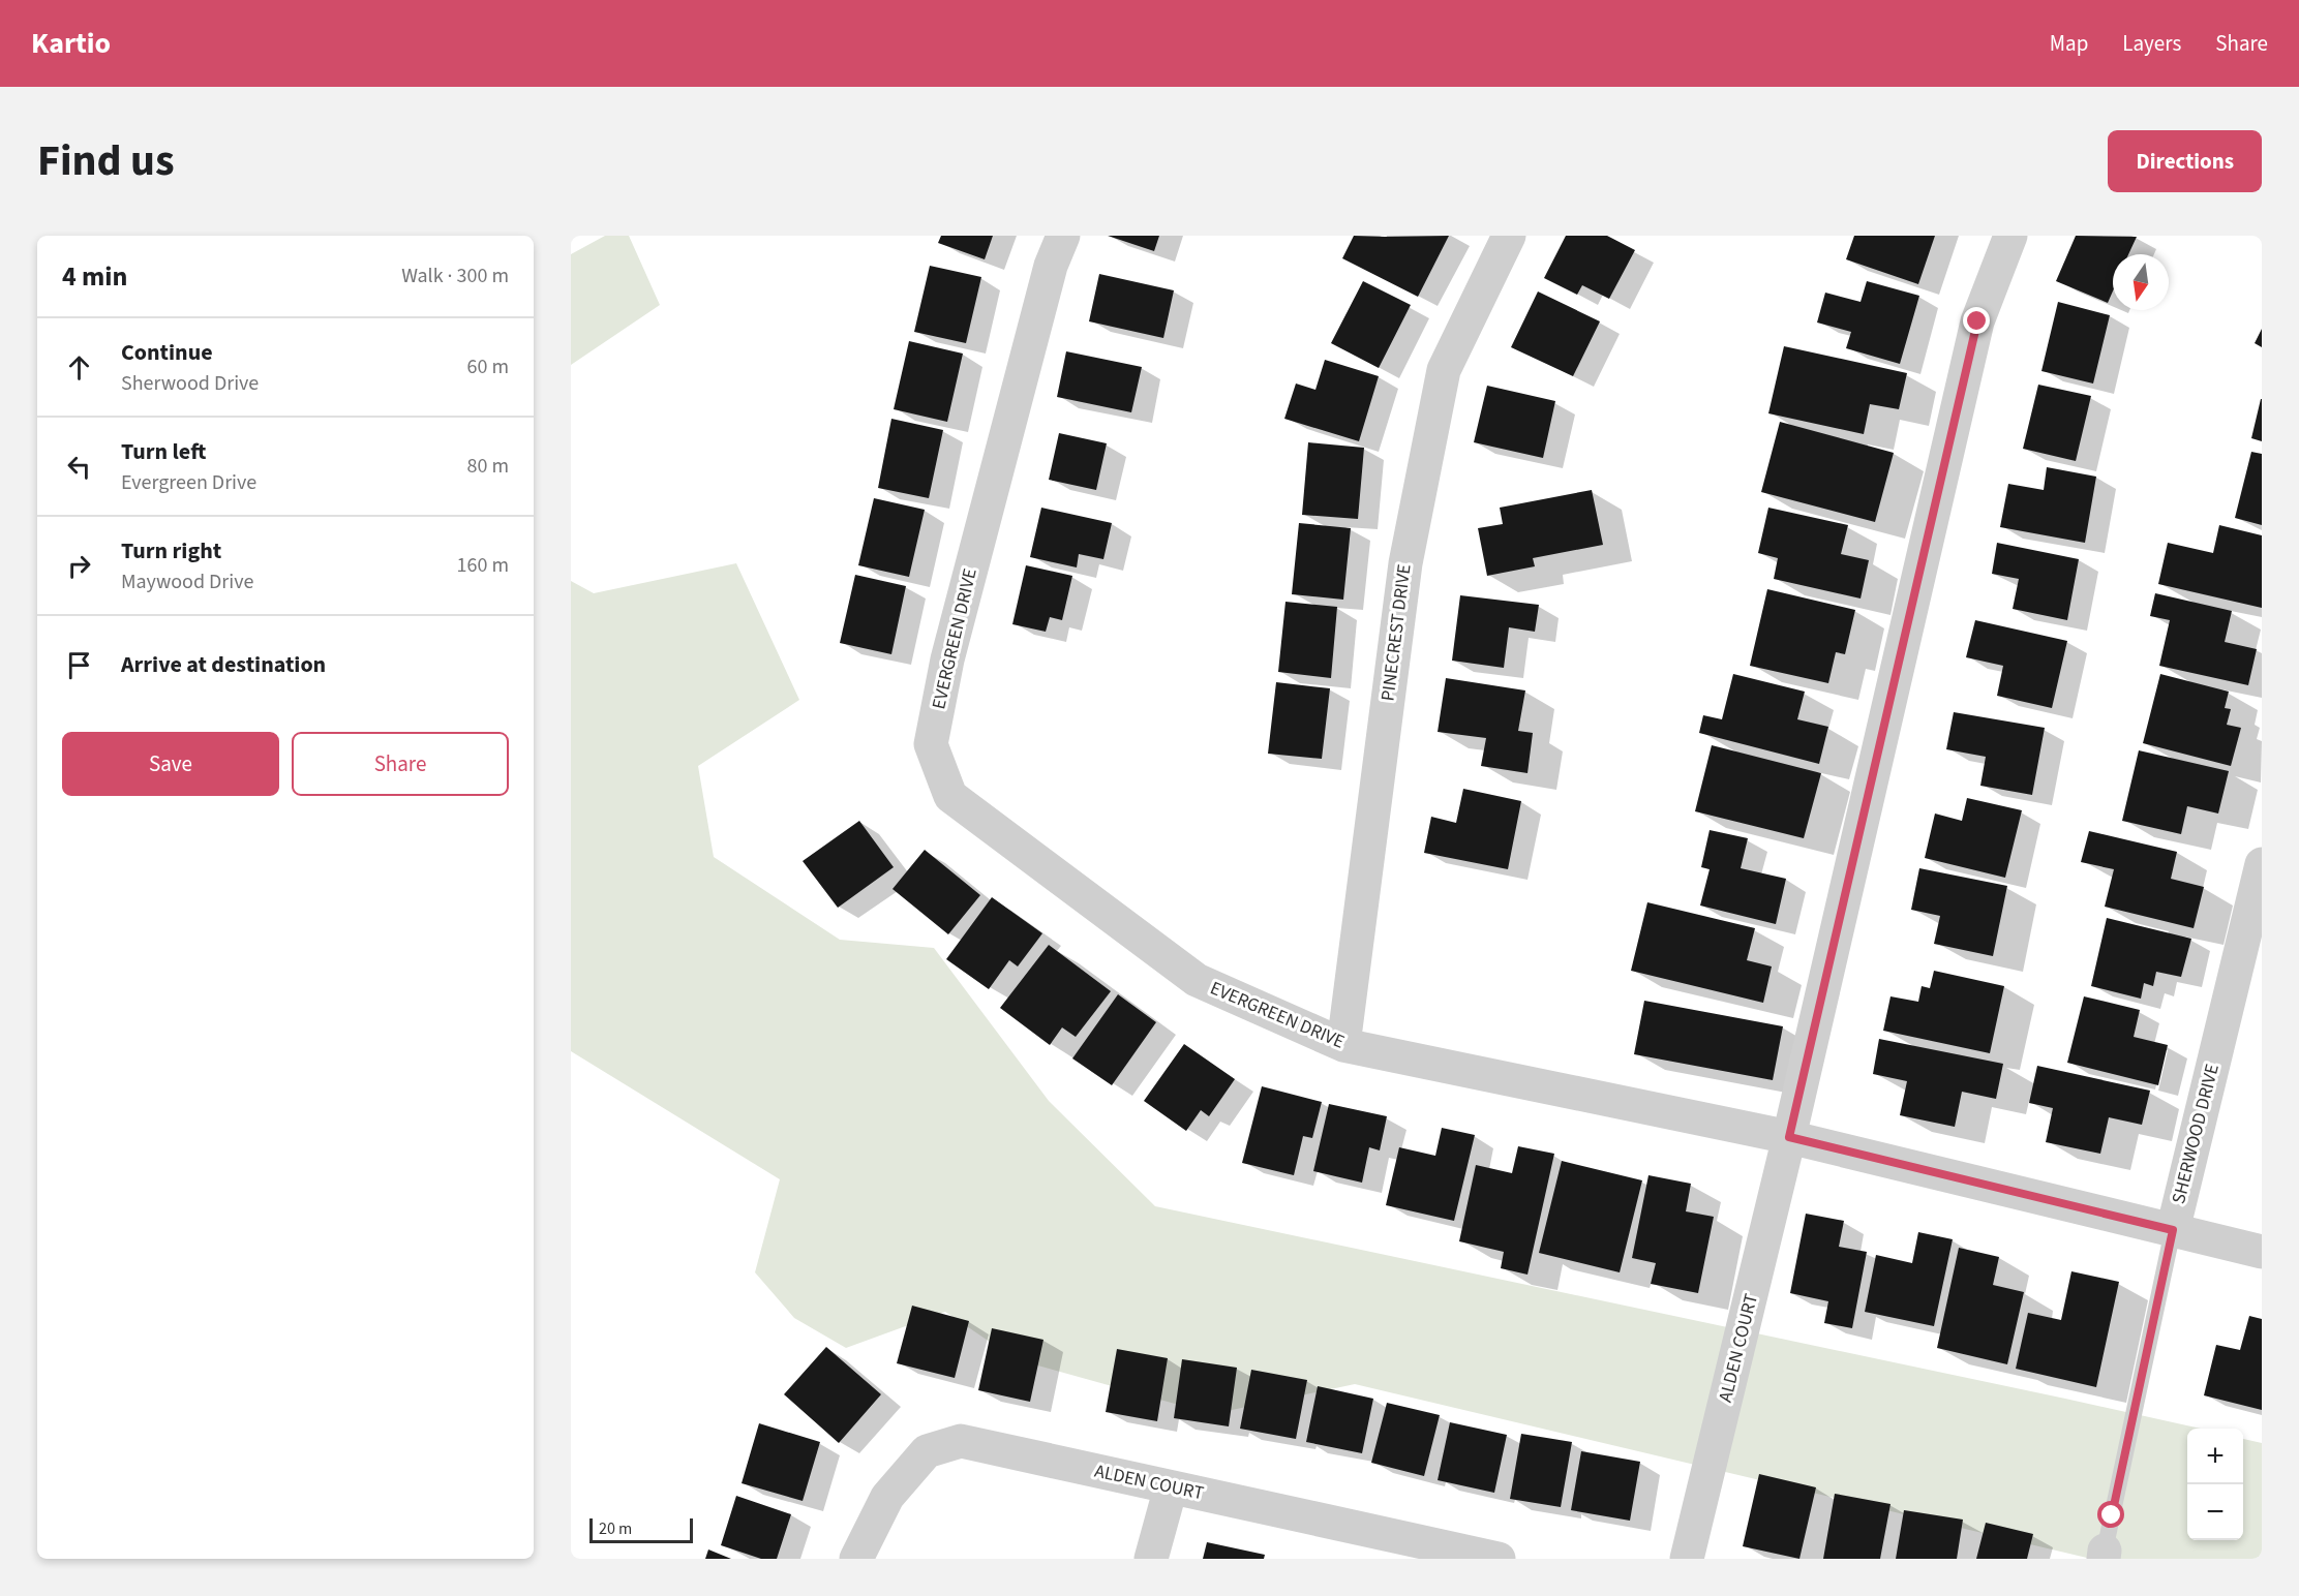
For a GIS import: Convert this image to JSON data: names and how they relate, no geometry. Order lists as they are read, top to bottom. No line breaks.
{"streets":{"street":["PINECREST DRIVE","EVERGREEN DRIVE","SHERWOOD DRIVE","ALDEN COURT"]},"crossings":[["PINECREST DRIVE","EVERGREEN DRIVE"],["EVERGREEN DRIVE","SHERWOOD DRIVE"],["EVERGREEN DRIVE","ALDEN COURT"]],"scale_bar":"20 m","north":"bottom","page":{"header":"Kartio","nav":["Map","Layers","Share"],"title":"Find us","buttons":["Directions",["Save","Share"]],"heading":["4 min","Walk · 300 m"],"list":[["Continue","Sherwood Drive","60 m"],["Turn left","Evergreen Drive","80 m"],["Turn right","Maywood Drive","160 m"],"Arrive at destination"],"map_buttons":["+","−"],"scale":"20 m"}}
